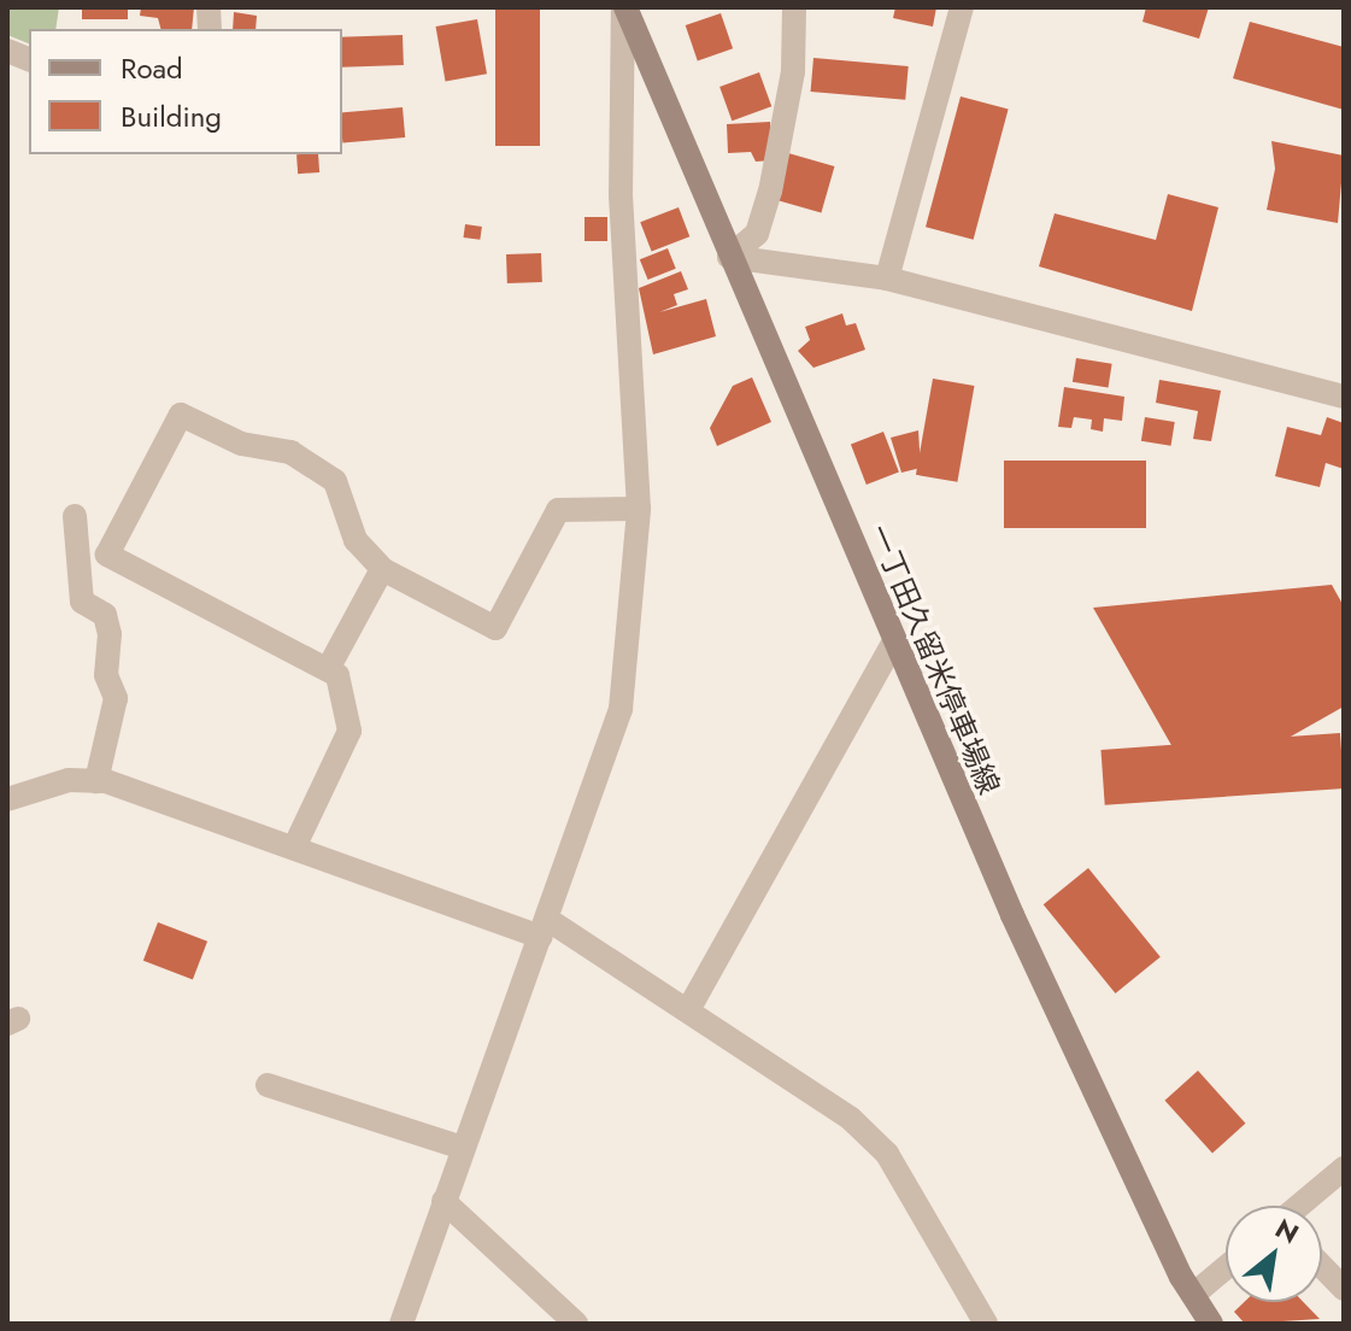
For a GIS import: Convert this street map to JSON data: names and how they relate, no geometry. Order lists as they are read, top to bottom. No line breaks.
{"streets":{"main road":["一丁田久留米停車場線"]},"legend":["Road","Building"],"north":"top right"}
